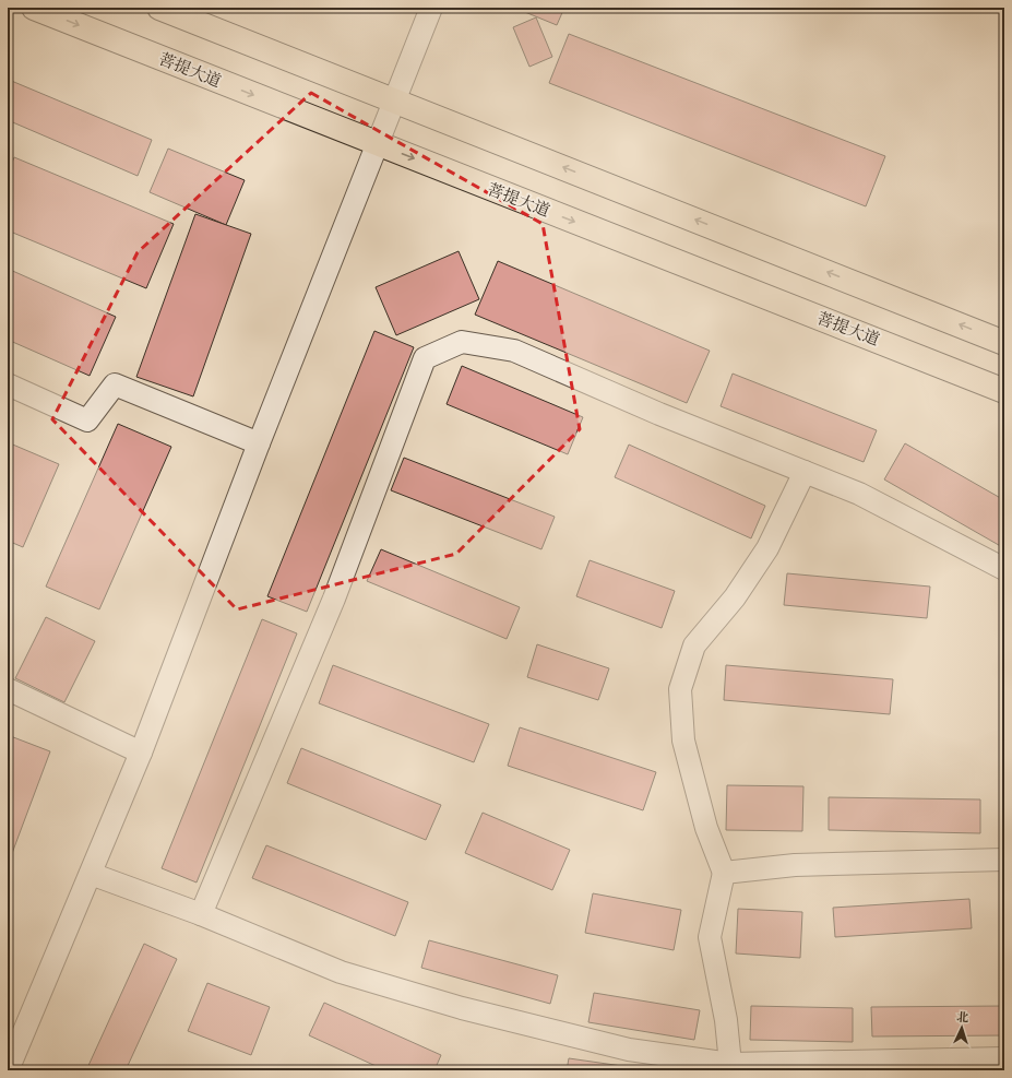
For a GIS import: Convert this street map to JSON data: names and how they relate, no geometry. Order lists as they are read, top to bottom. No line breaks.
{"streets":{"main road":["菩提大道"]},"north":"top"}
